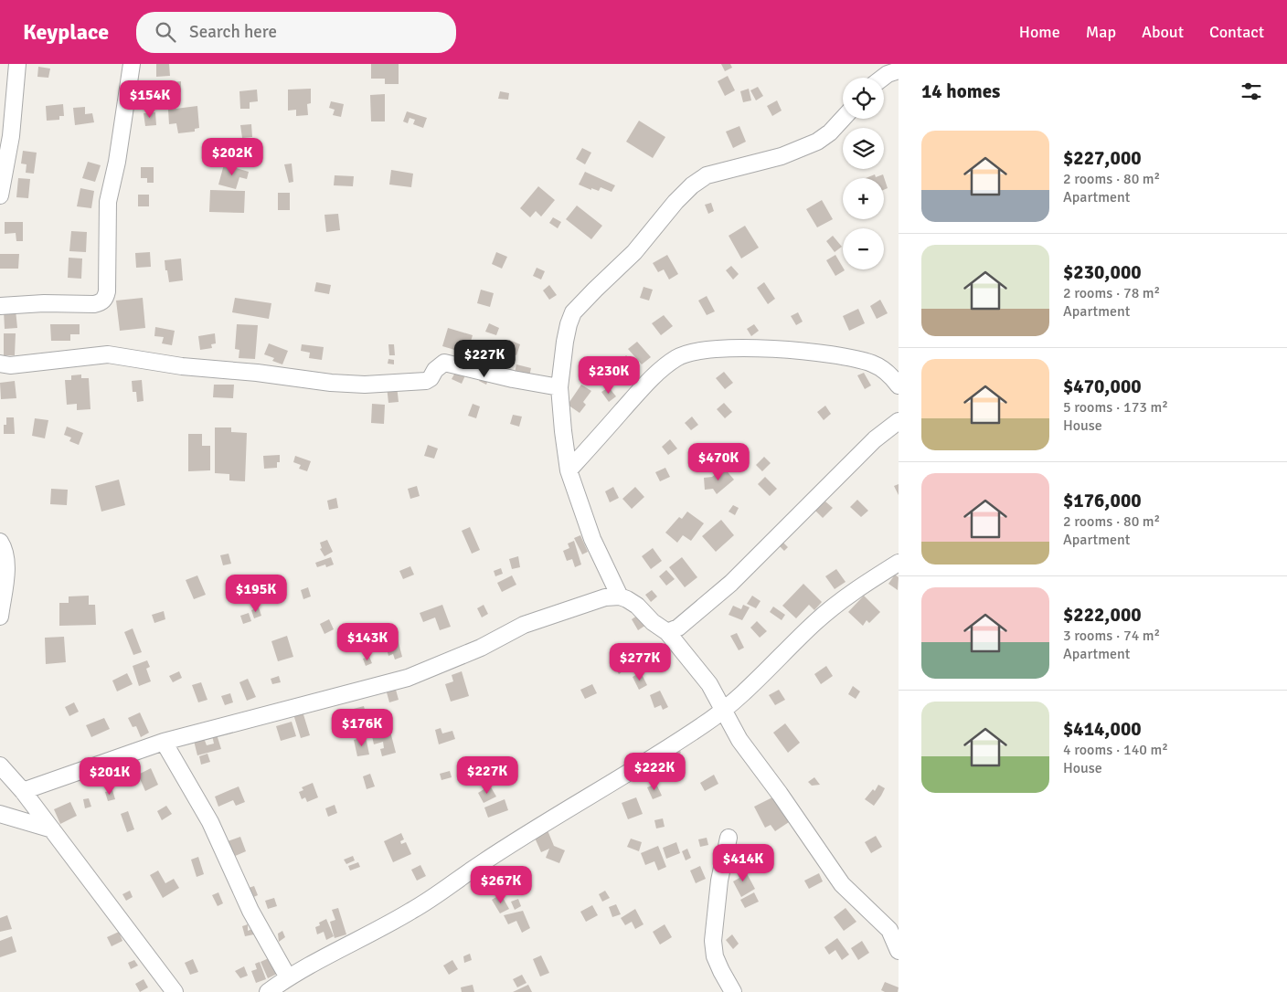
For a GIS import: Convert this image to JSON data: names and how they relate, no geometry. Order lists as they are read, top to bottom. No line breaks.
{"page":{"header":"Keyplace","search":"Search here","nav":["Home","Map","About","Contact"],"heading":"14 homes","map_buttons":["+","−"],"price":["$154K","$202K","$227K","$230K","$470K","$195K","$143K","$277K","$176K","$222K","$227K","$201K","$414K","$267K"],"list":[{"name":"$227,000","note":"2 rooms · 80 m² · Apartment"},{"name":"$230,000","note":"2 rooms · 78 m² · Apartment"},{"name":"$470,000","note":"5 rooms · 173 m² · House"},{"name":"$176,000","note":"2 rooms · 80 m² · Apartment"},{"name":"$222,000","note":"3 rooms · 74 m² · Apartment"},{"name":"$414,000","note":"4 rooms · 140 m² · House"}]}}
